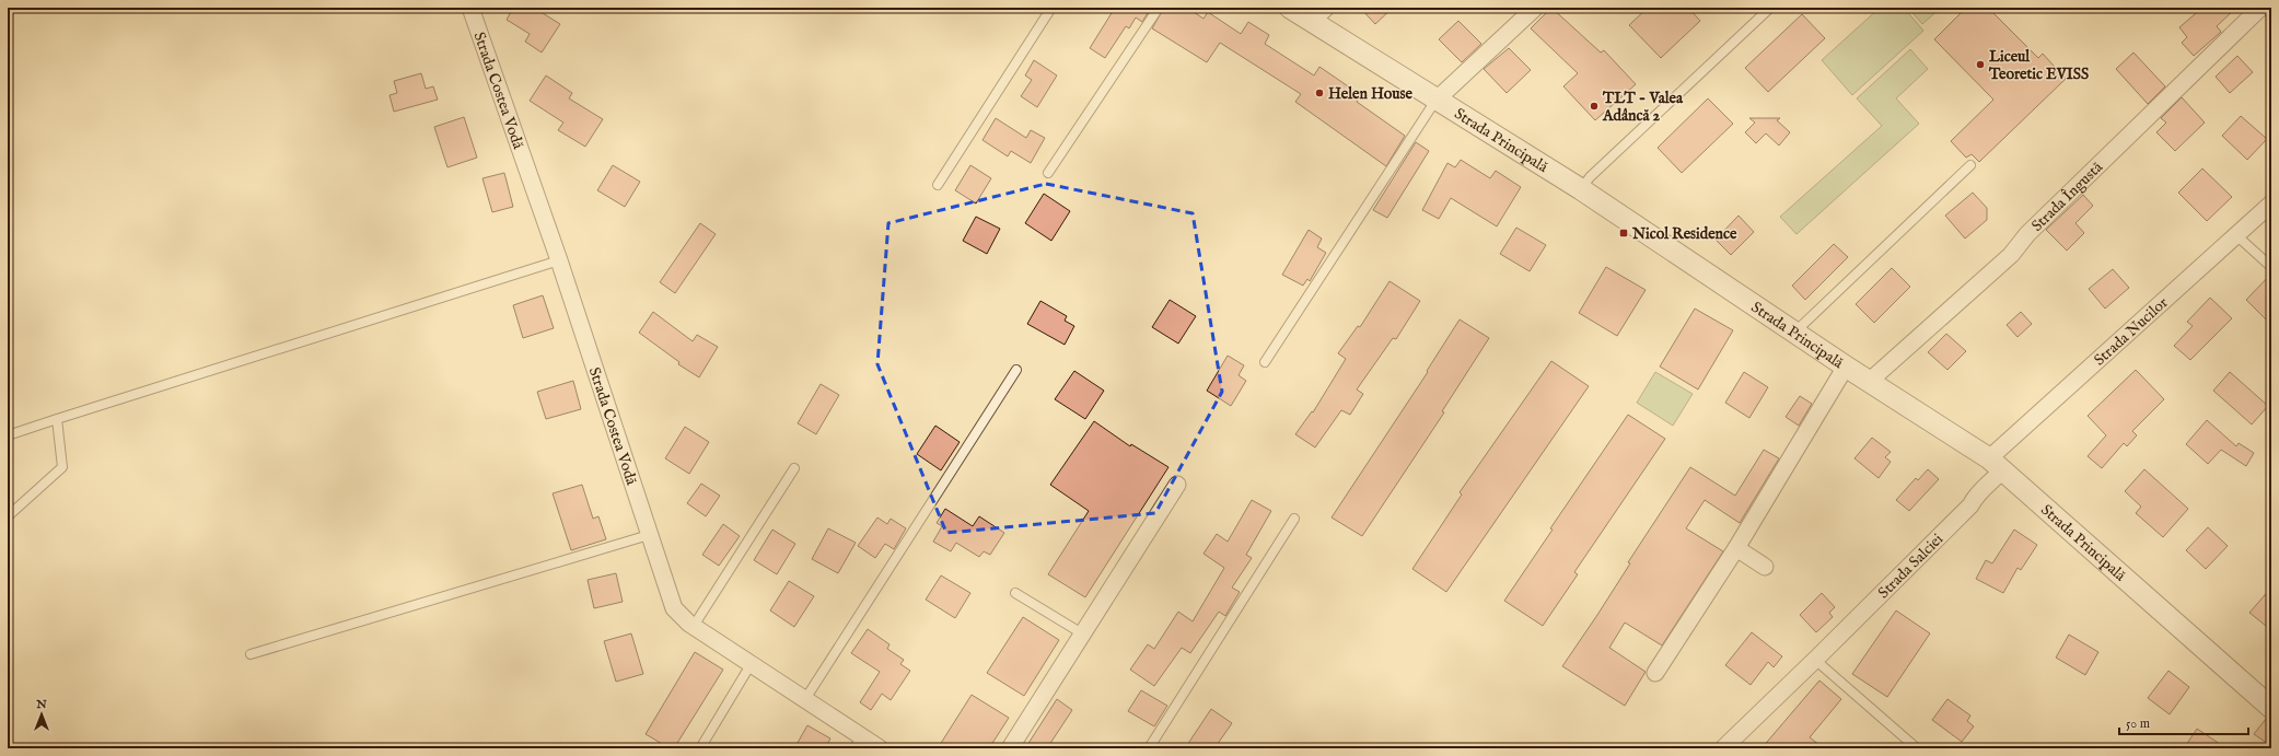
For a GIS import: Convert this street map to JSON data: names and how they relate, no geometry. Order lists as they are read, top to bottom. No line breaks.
{"streets":{"street":["Strada Costea Vodă","Strada Principală","Strada Îngustă","Strada Nucilor","Strada Salciei"]},"crossings":[["Strada Principală","Strada Îngustă"],["Strada Principală","Strada Nucilor"],["Strada Principală","Strada Salciei"],["Strada Nucilor","Strada Salciei"]],"places":{"other":["Liceul Teoretic EVISS","Helen House","TLT - Valea Adâncă 2"],"transit":["Nicol Residence"]},"scale_bar":"50 m","north":"top"}
